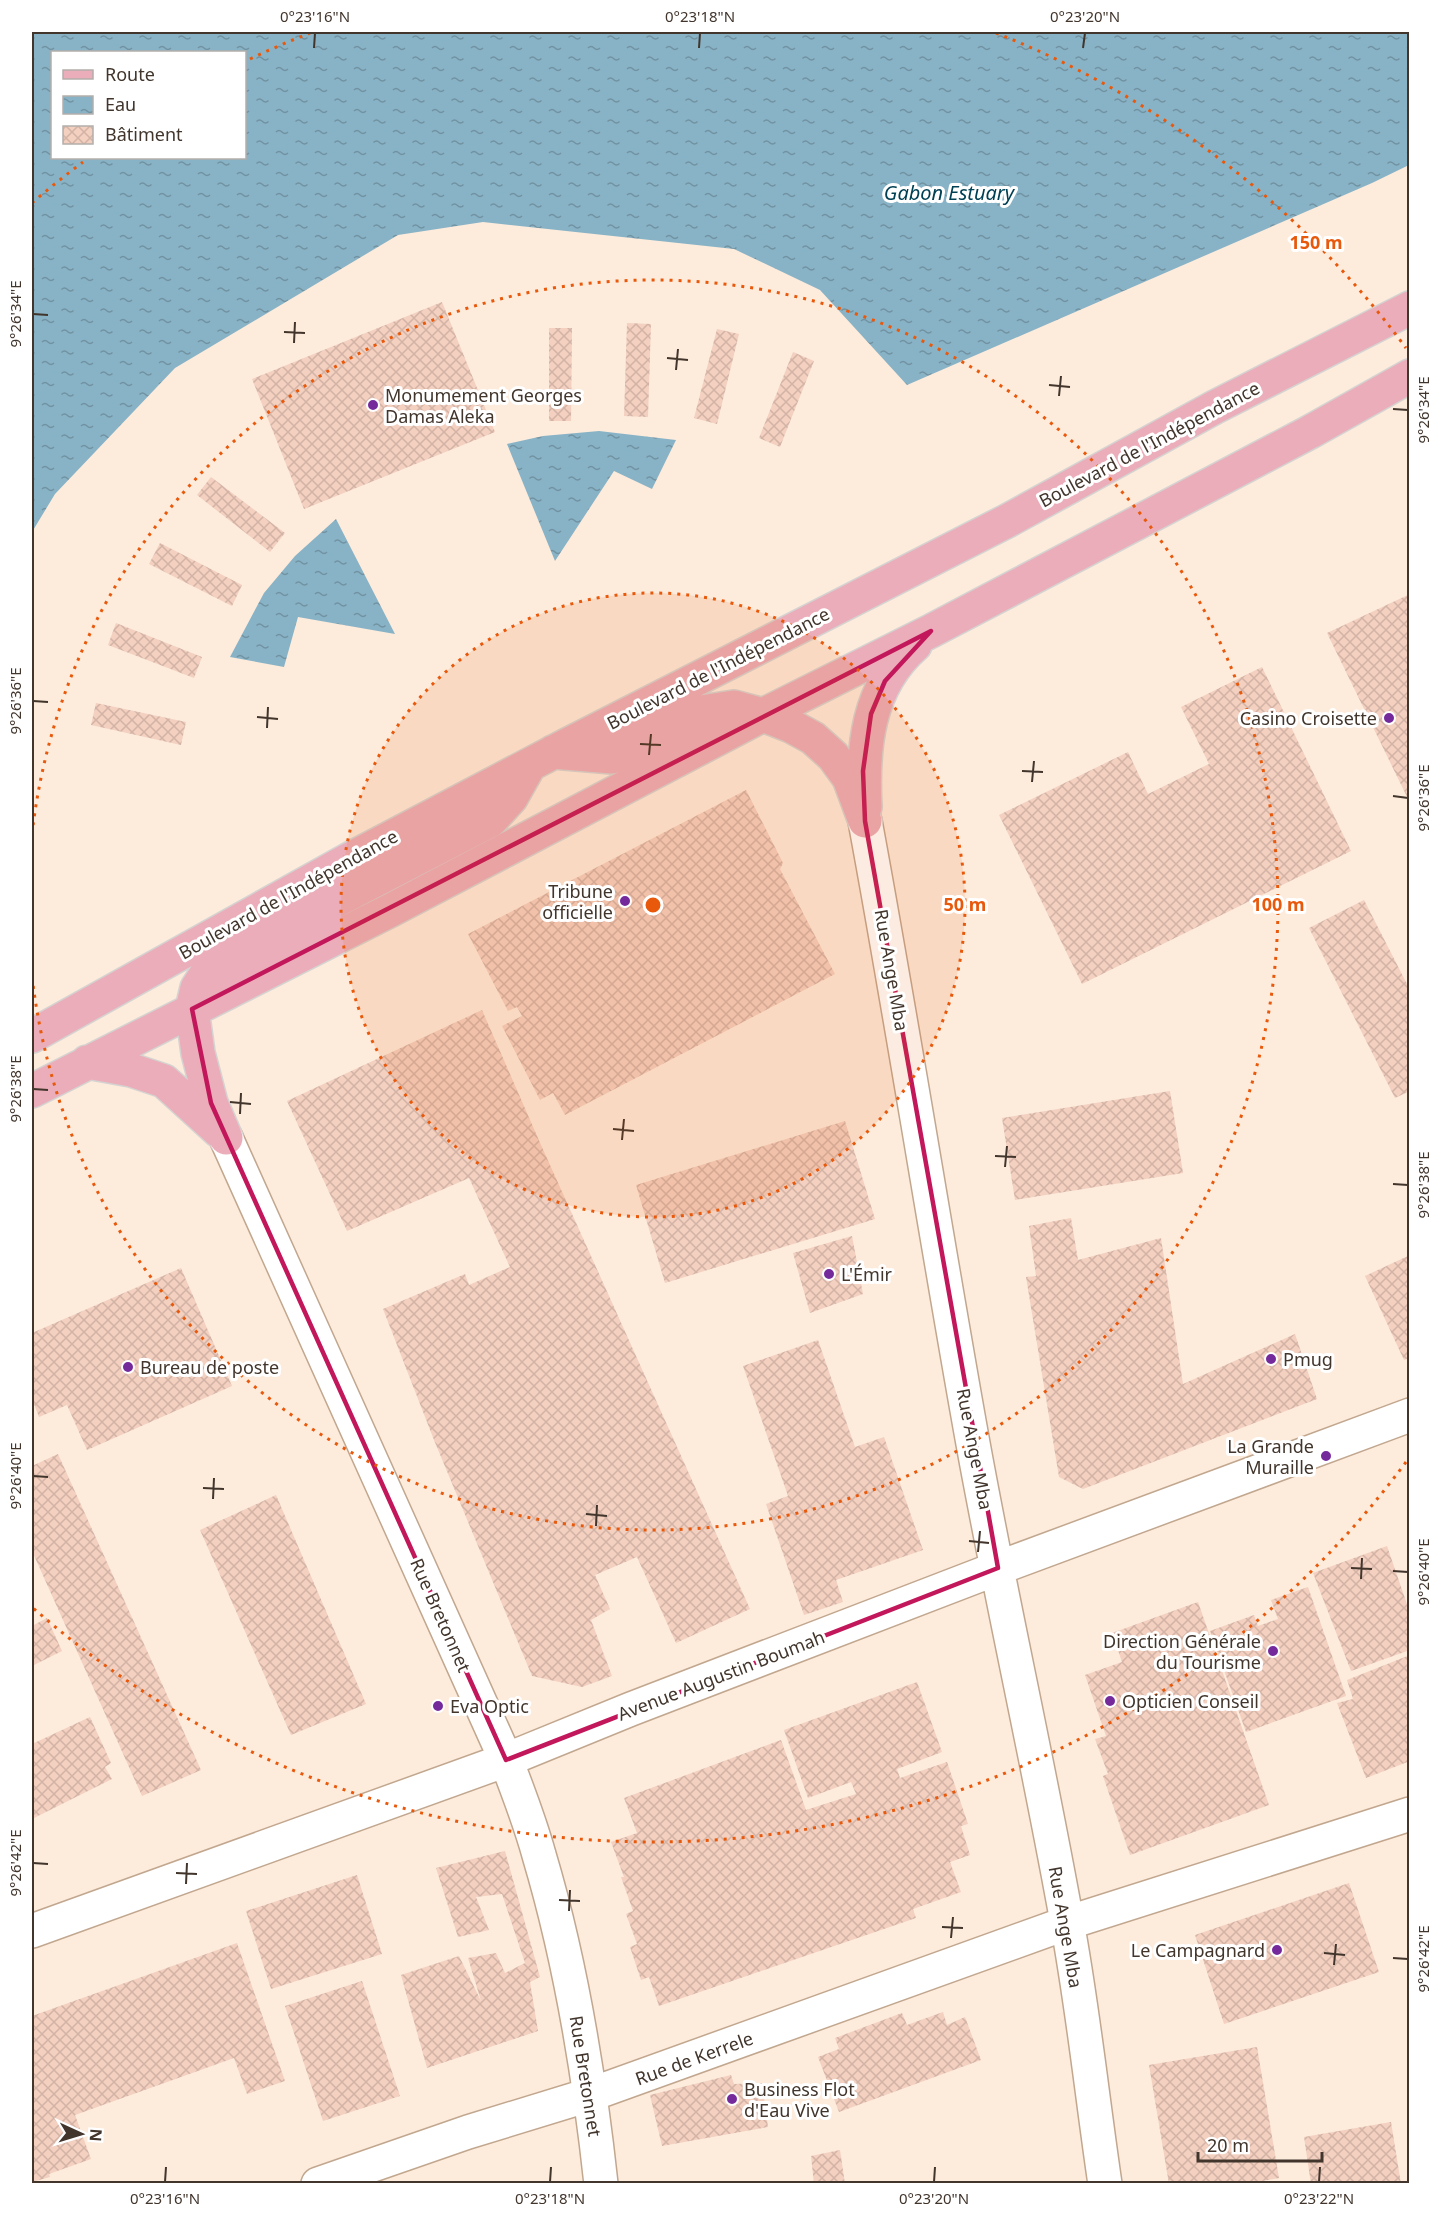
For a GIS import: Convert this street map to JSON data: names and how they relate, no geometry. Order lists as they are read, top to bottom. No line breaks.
{"streets":{"main road":["Boulevard de l'Indépendance"],"street":["Rue Ange Mba","Rue Bretonnet","Avenue Augustin Boumah","Rue de Kerrele"]},"crossings":[["Rue Ange Mba","Avenue Augustin Boumah"],["Rue Ange Mba","Rue de Kerrele"],["Rue Bretonnet","Avenue Augustin Boumah"],["Rue Bretonnet","Rue de Kerrele"]],"water":["Gabon Estuary"],"places":["Monumement Georges Damas Aleka","Casino Croisette","Tribune officielle","L'Émir","Pmug","Bureau de poste","La Grande Muraille","Direction Générale du Tourisme","Opticien Conseil","Eva Optic","Le Campagnard","Business Flot d'Eau Vive"],"legend":["Route","Eau","Bâtiment"],"scale_bar":"20 m","north":"right","coordinates":["0°23'16\"N","0°23'18\"N","0°23'20\"N","9°26'34\"E","9°26'36\"E","9°26'38\"E","9°26'40\"E","9°26'42\"E","0°23'22\"N"],"rings":["150 m","50 m","100 m"]}
